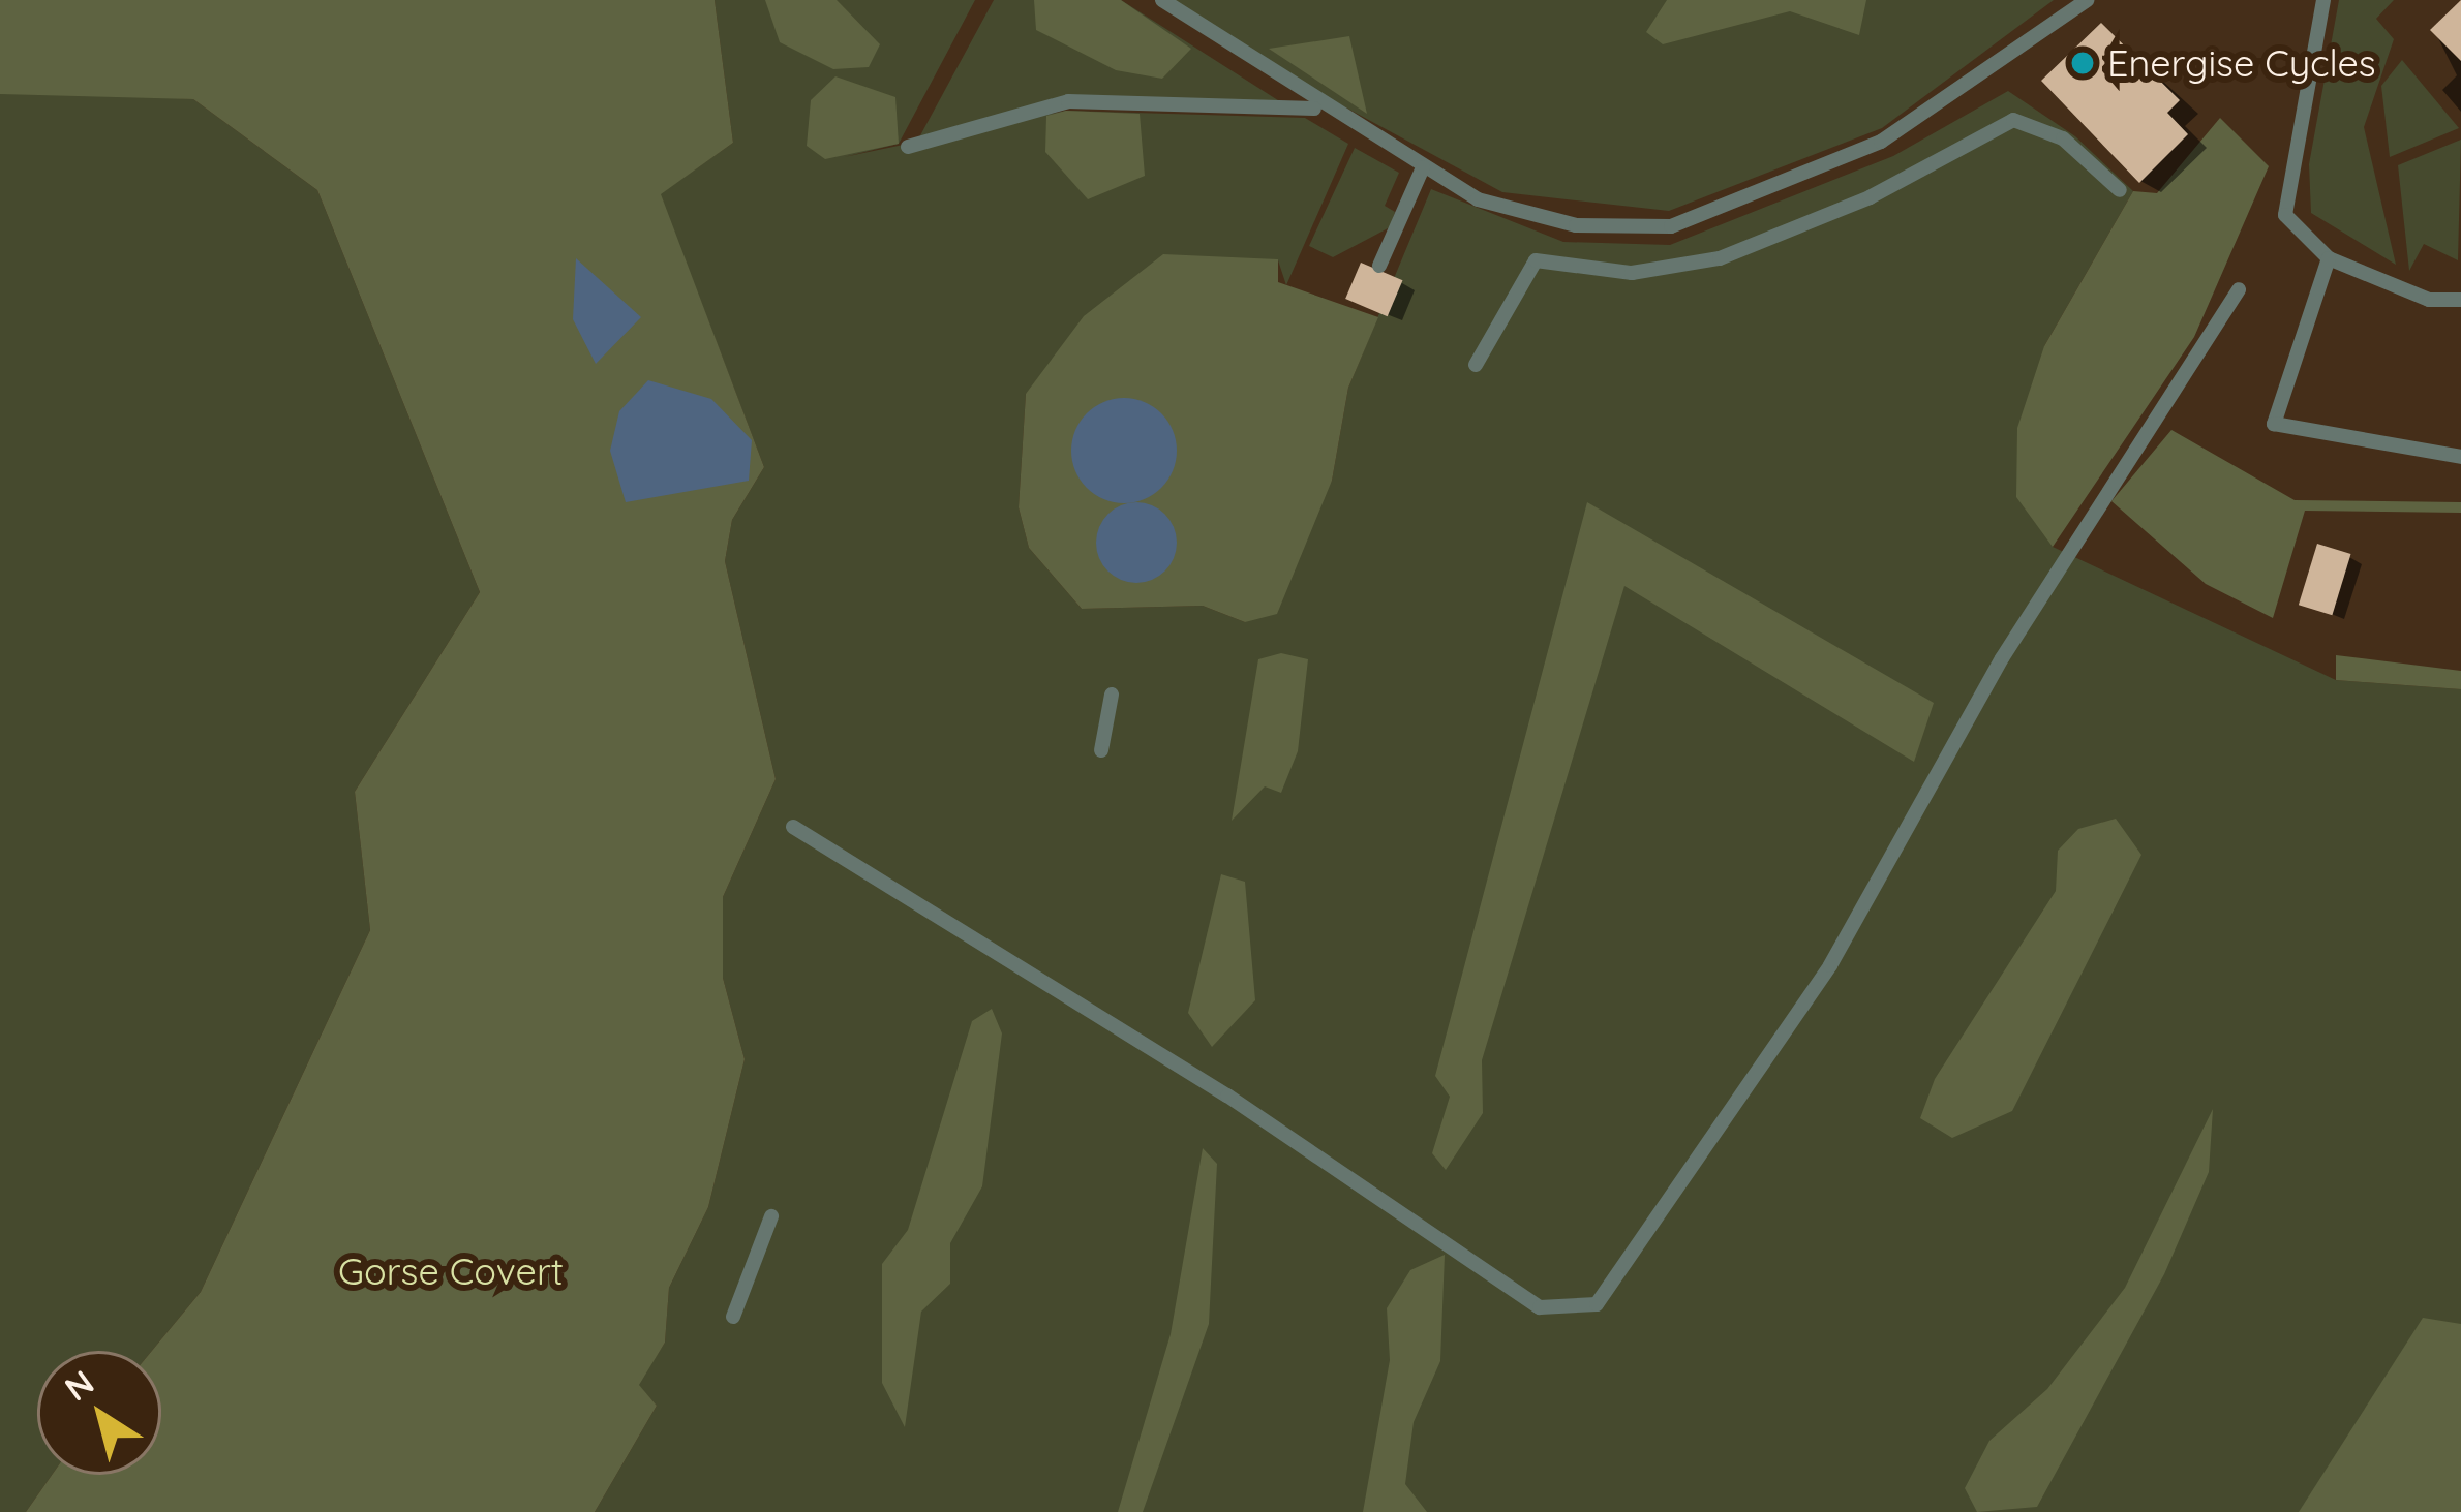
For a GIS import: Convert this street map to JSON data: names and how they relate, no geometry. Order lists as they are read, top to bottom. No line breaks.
{"parks":["Gorse Covert"],"places":["Energise Cycles"],"north":"top left"}
